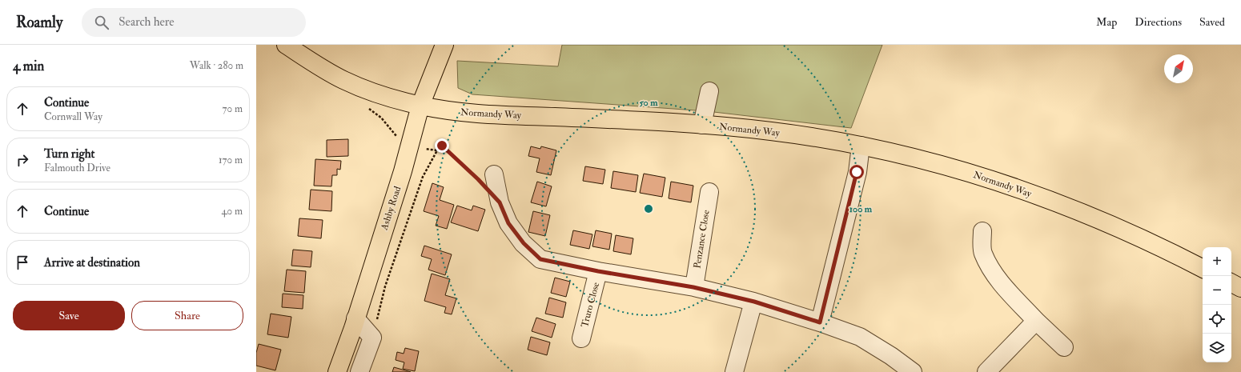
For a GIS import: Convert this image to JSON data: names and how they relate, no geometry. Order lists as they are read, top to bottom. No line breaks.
{"streets":{"main road":["Normandy Way","Ashby Road"],"street":["Penzance Close","Truro Close"]},"crossings":[["Normandy Way","Ashby Road"]],"north":"top right","page":{"header":"Roamly","search":"Search here","nav":["Map","Directions","Saved"],"heading":["4 min","Walk · 280 m"],"list":[["Continue","Cornwall Way","70 m"],["Turn right","Falmouth Drive","170 m"],["Continue","40 m"],"Arrive at destination"],"map_buttons":["+","−"],"buttons":["Save","Share"]},"rings":["50 m","100 m"]}
